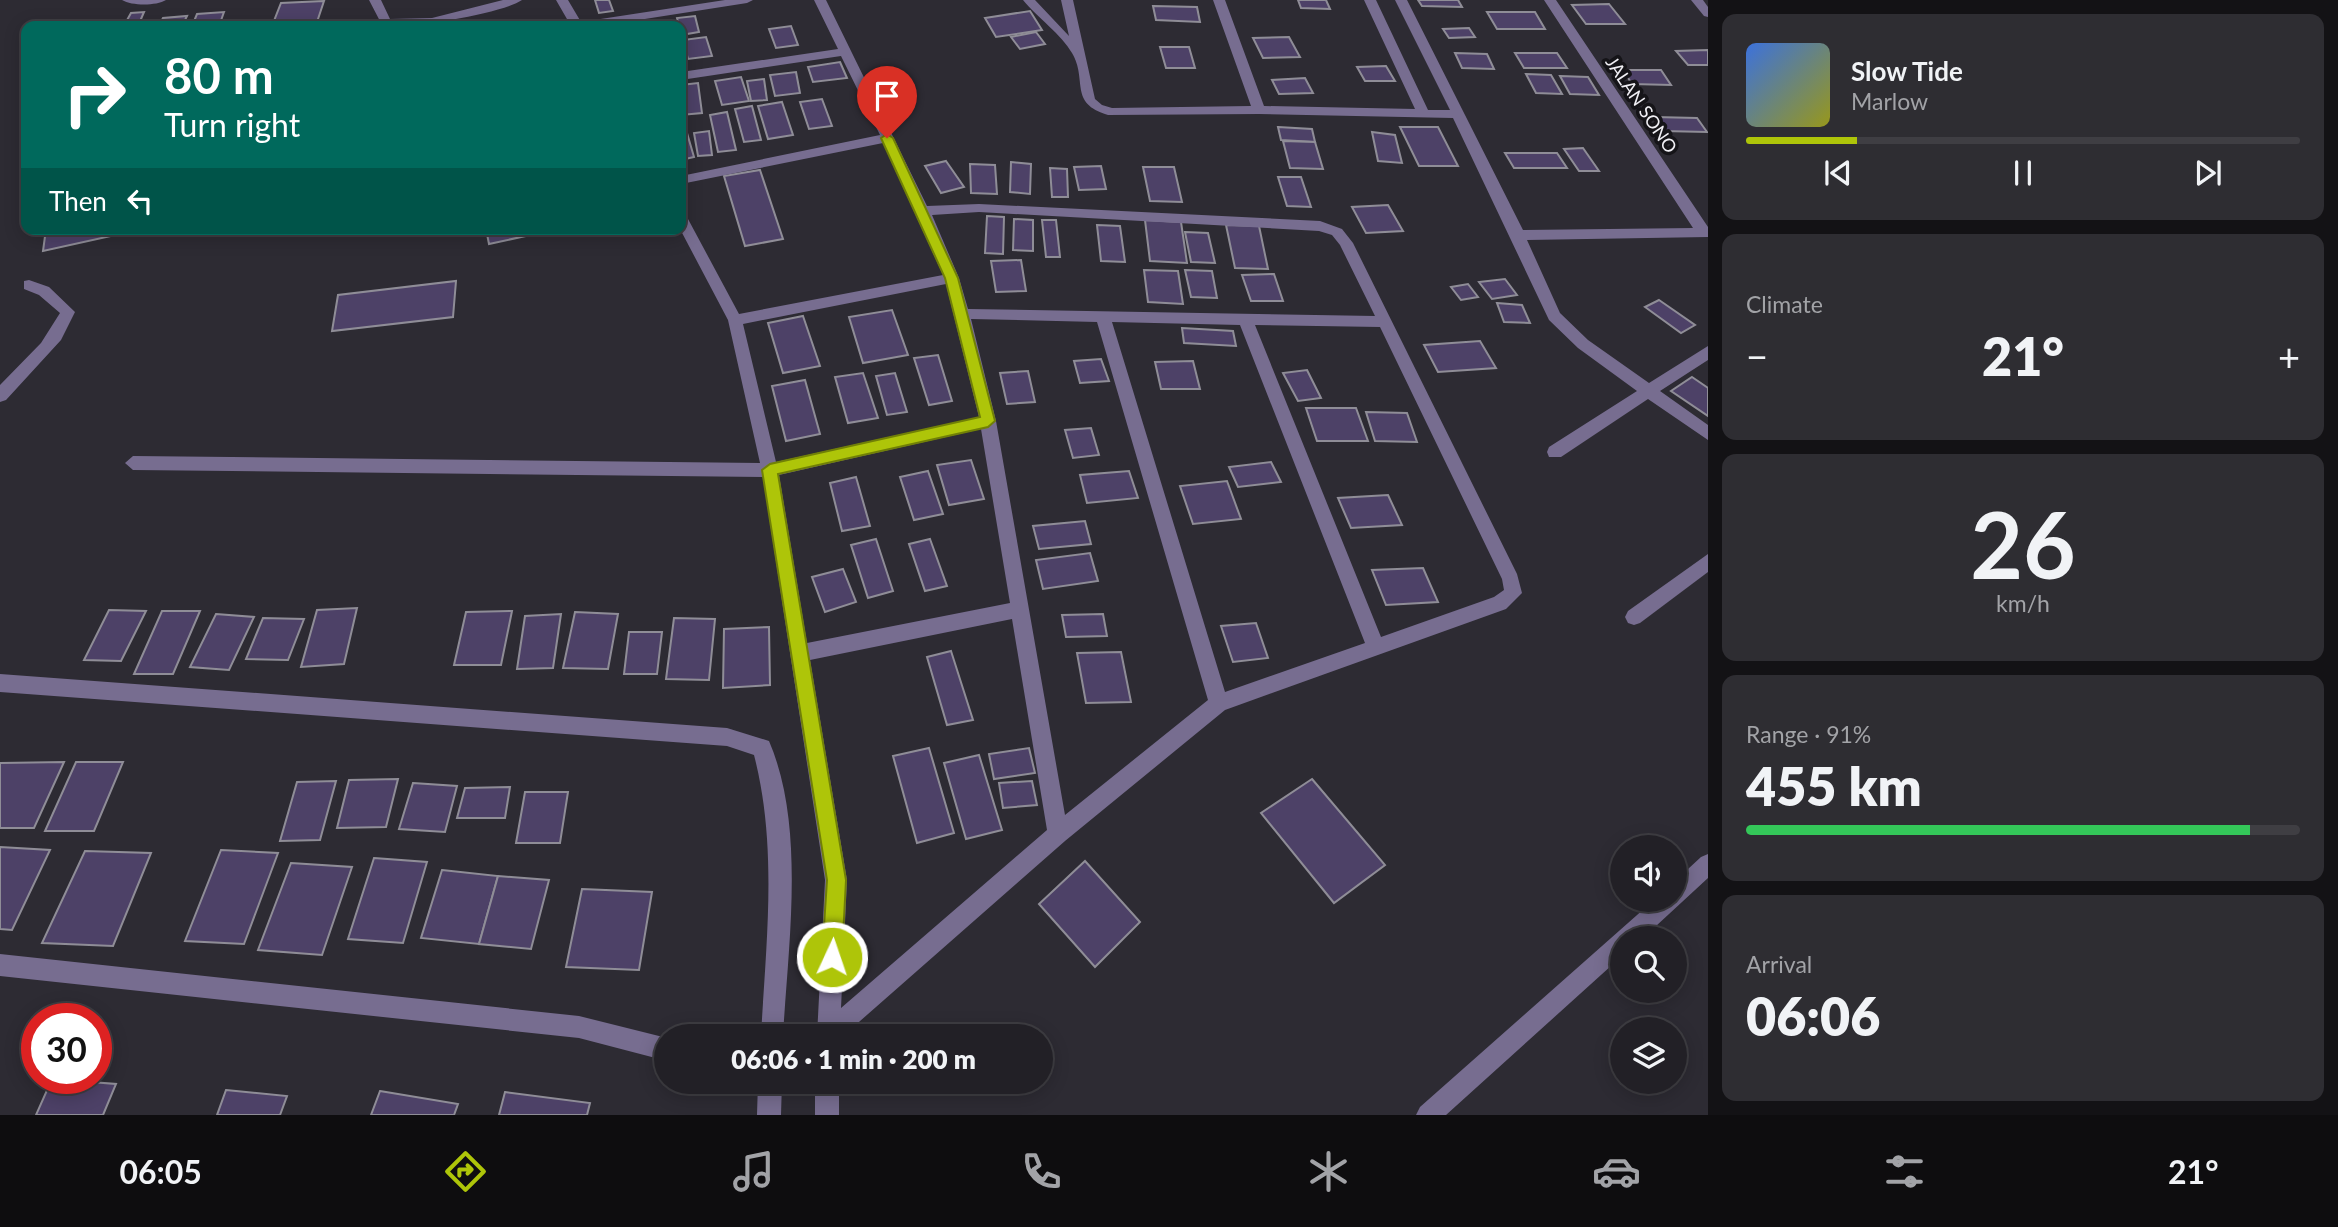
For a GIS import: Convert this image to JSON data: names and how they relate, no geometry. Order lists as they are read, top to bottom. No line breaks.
{"streets":{"street":["JALAN SONO"]},"page":{"turn":["80 m","Turn right"],"song":["Slow Tide","Marlow"],"then":"Then","tile":["Climate",["26","km/h"],["Range · 91%","455 km"],["Arrival","06:06"]],"heat":["−","21°","+"],"limit":"30","trip":"06:06 · 1 min · 200 m","tabs":["06:05","21°"]}}
